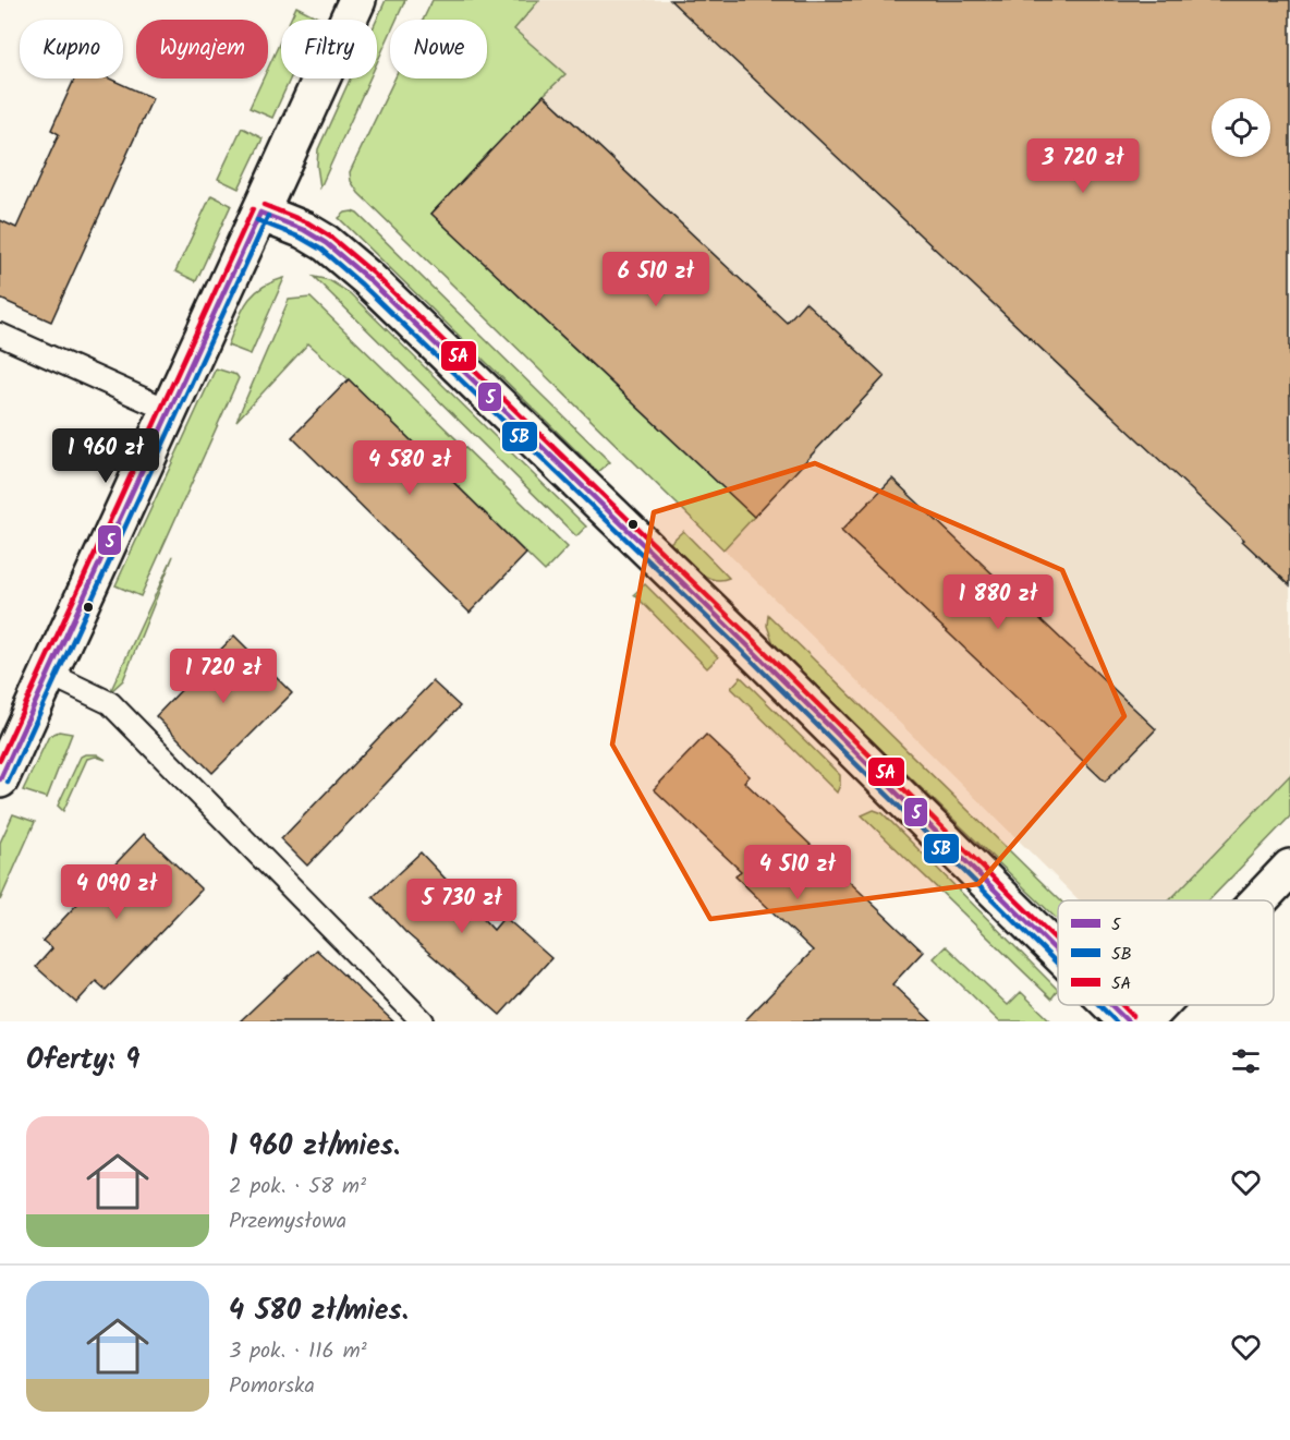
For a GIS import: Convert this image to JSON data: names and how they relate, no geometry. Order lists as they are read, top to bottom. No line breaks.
{"lines":["transit line 5A","transit line 5","transit line 5B"],"legend":["5","5B","5A"],"page":{"chip":["Kupno","Wynajem","Filtry","Nowe"],"price":["3 720 zł","6 510 zł","1 960 zł","4 580 zł","1 880 zł","1 720 zł","4 510 zł","4 090 zł","5 730 zł"],"heading":"Oferty: 9","list":[{"name":"1 960 zł/mies.","note":"2 pok. · 58 m² · Przemysłowa"},{"name":"4 580 zł/mies.","note":"3 pok. · 116 m² · Pomorska"}]}}
